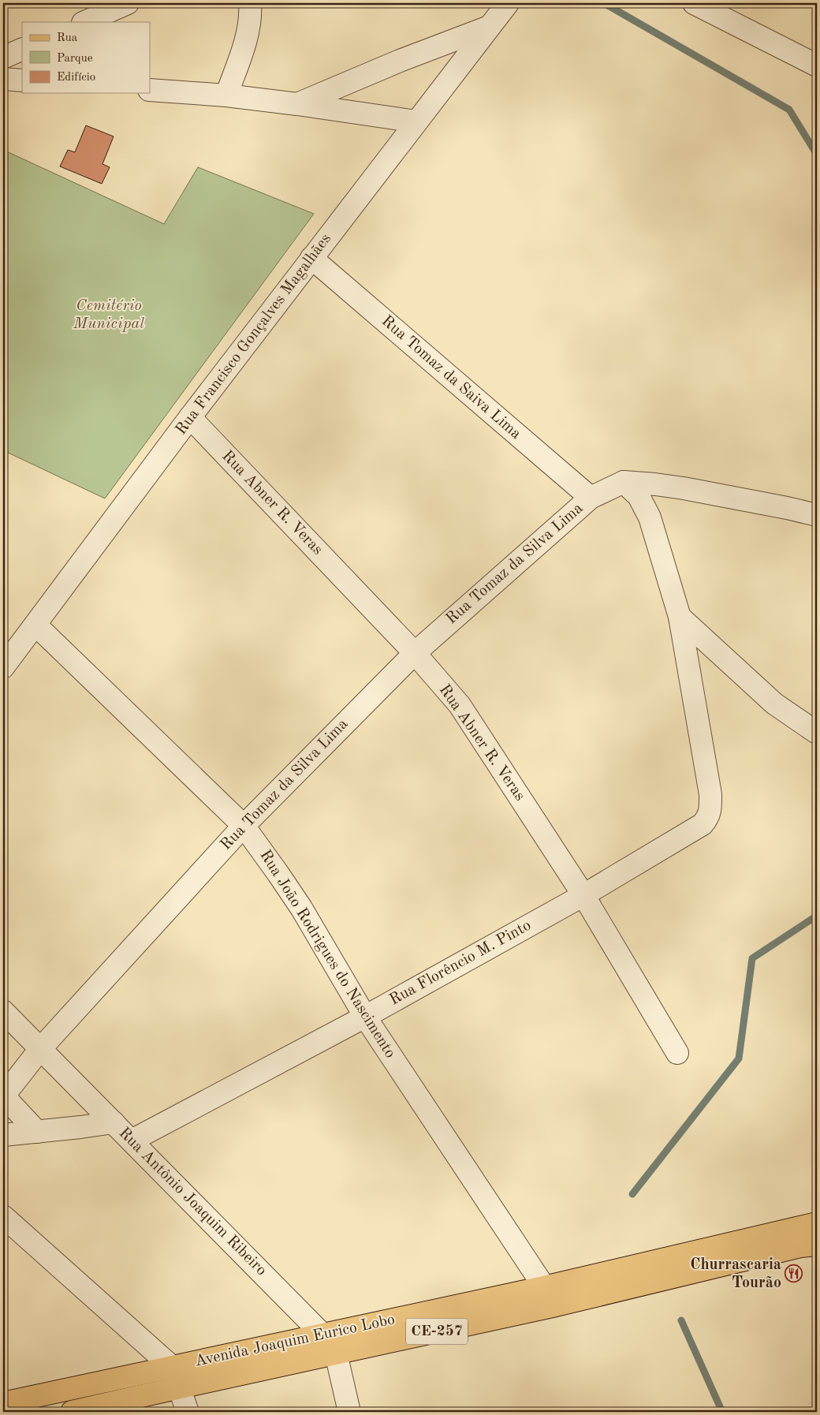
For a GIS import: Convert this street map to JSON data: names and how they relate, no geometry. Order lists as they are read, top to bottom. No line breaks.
{"streets":{"main road":["CE-257","Avenida Joaquim Eurico Lobo"],"street":["Rua Francisco Gonçalves Magalhães","Rua Tomaz da Saiva Lima","Rua Abner R. Veras","Rua Tomaz da Silva Lima","Rua João Rodrigues do Nascimento","Rua Florêncio M. Pinto","Rua Antônio Joaquim Ribeiro"]},"crossings":[["Rua Francisco Gonçalves Magalhães","Rua Tomaz da Saiva Lima"],["Rua Francisco Gonçalves Magalhães","Rua Abner R. Veras"],["Rua Francisco Gonçalves Magalhães","Rua João Rodrigues do Nascimento"],["Rua Tomaz da Saiva Lima","Rua Tomaz da Silva Lima"],["Rua Abner R. Veras","Rua Tomaz da Silva Lima"],["Rua Abner R. Veras","Rua Florêncio M. Pinto"],["Rua Tomaz da Silva Lima","Rua João Rodrigues do Nascimento"],["Rua Tomaz da Silva Lima","Rua Antônio Joaquim Ribeiro"],["Rua João Rodrigues do Nascimento","Rua Florêncio M. Pinto"],["Rua João Rodrigues do Nascimento","Avenida Joaquim Eurico Lobo"],["Rua Florêncio M. Pinto","Rua Antônio Joaquim Ribeiro"],["Rua Antônio Joaquim Ribeiro","Avenida Joaquim Eurico Lobo"]],"parks":["Cemitério Municipal"],"places":{"restaurant":["Churrascaria Tourão"]},"legend":["Rua","Parque","Edifício"]}
